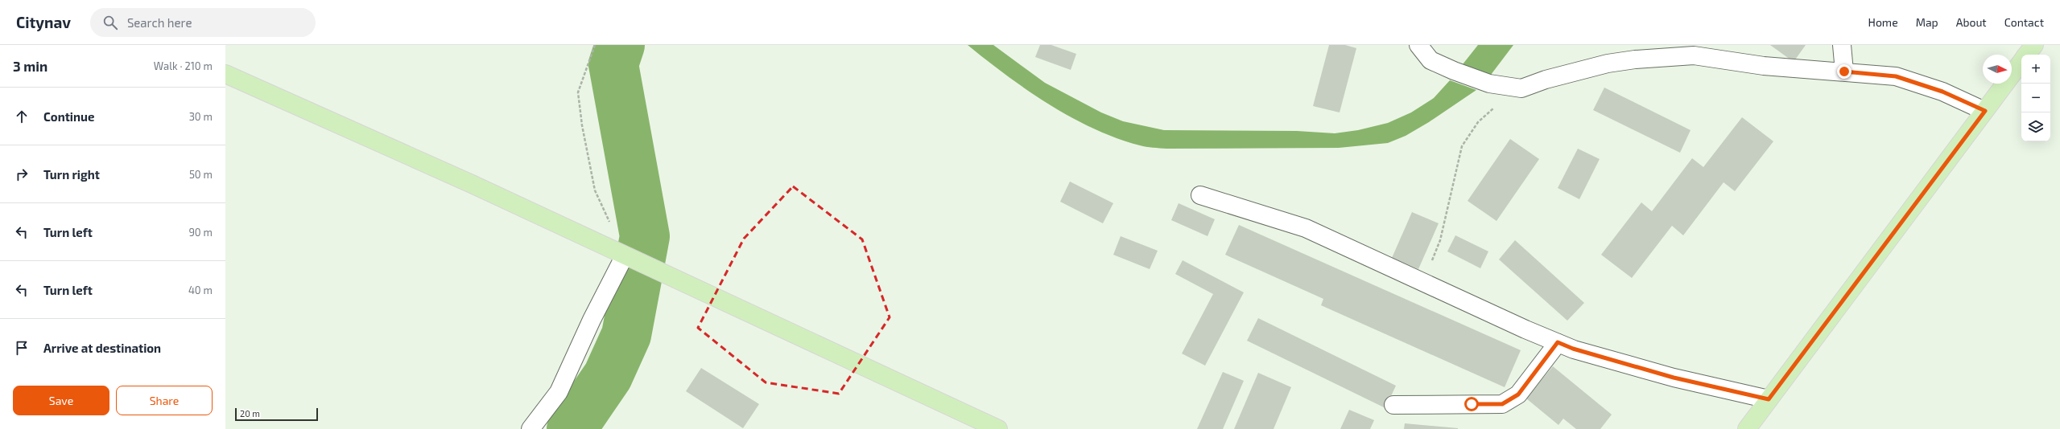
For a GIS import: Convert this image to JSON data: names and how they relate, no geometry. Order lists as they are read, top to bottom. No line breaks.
{"scale_bar":"20 m","north":"right","page":{"header":"Citynav","search":"Search here","nav":["Home","Map","About","Contact"],"heading":["3 min","Walk · 210 m"],"map_buttons":["+","−"],"list":[["Continue","30 m"],["Turn right","50 m"],["Turn left","90 m"],["Turn left","40 m"],"Arrive at destination"],"buttons":["Save","Share"],"scale":"20 m"}}
